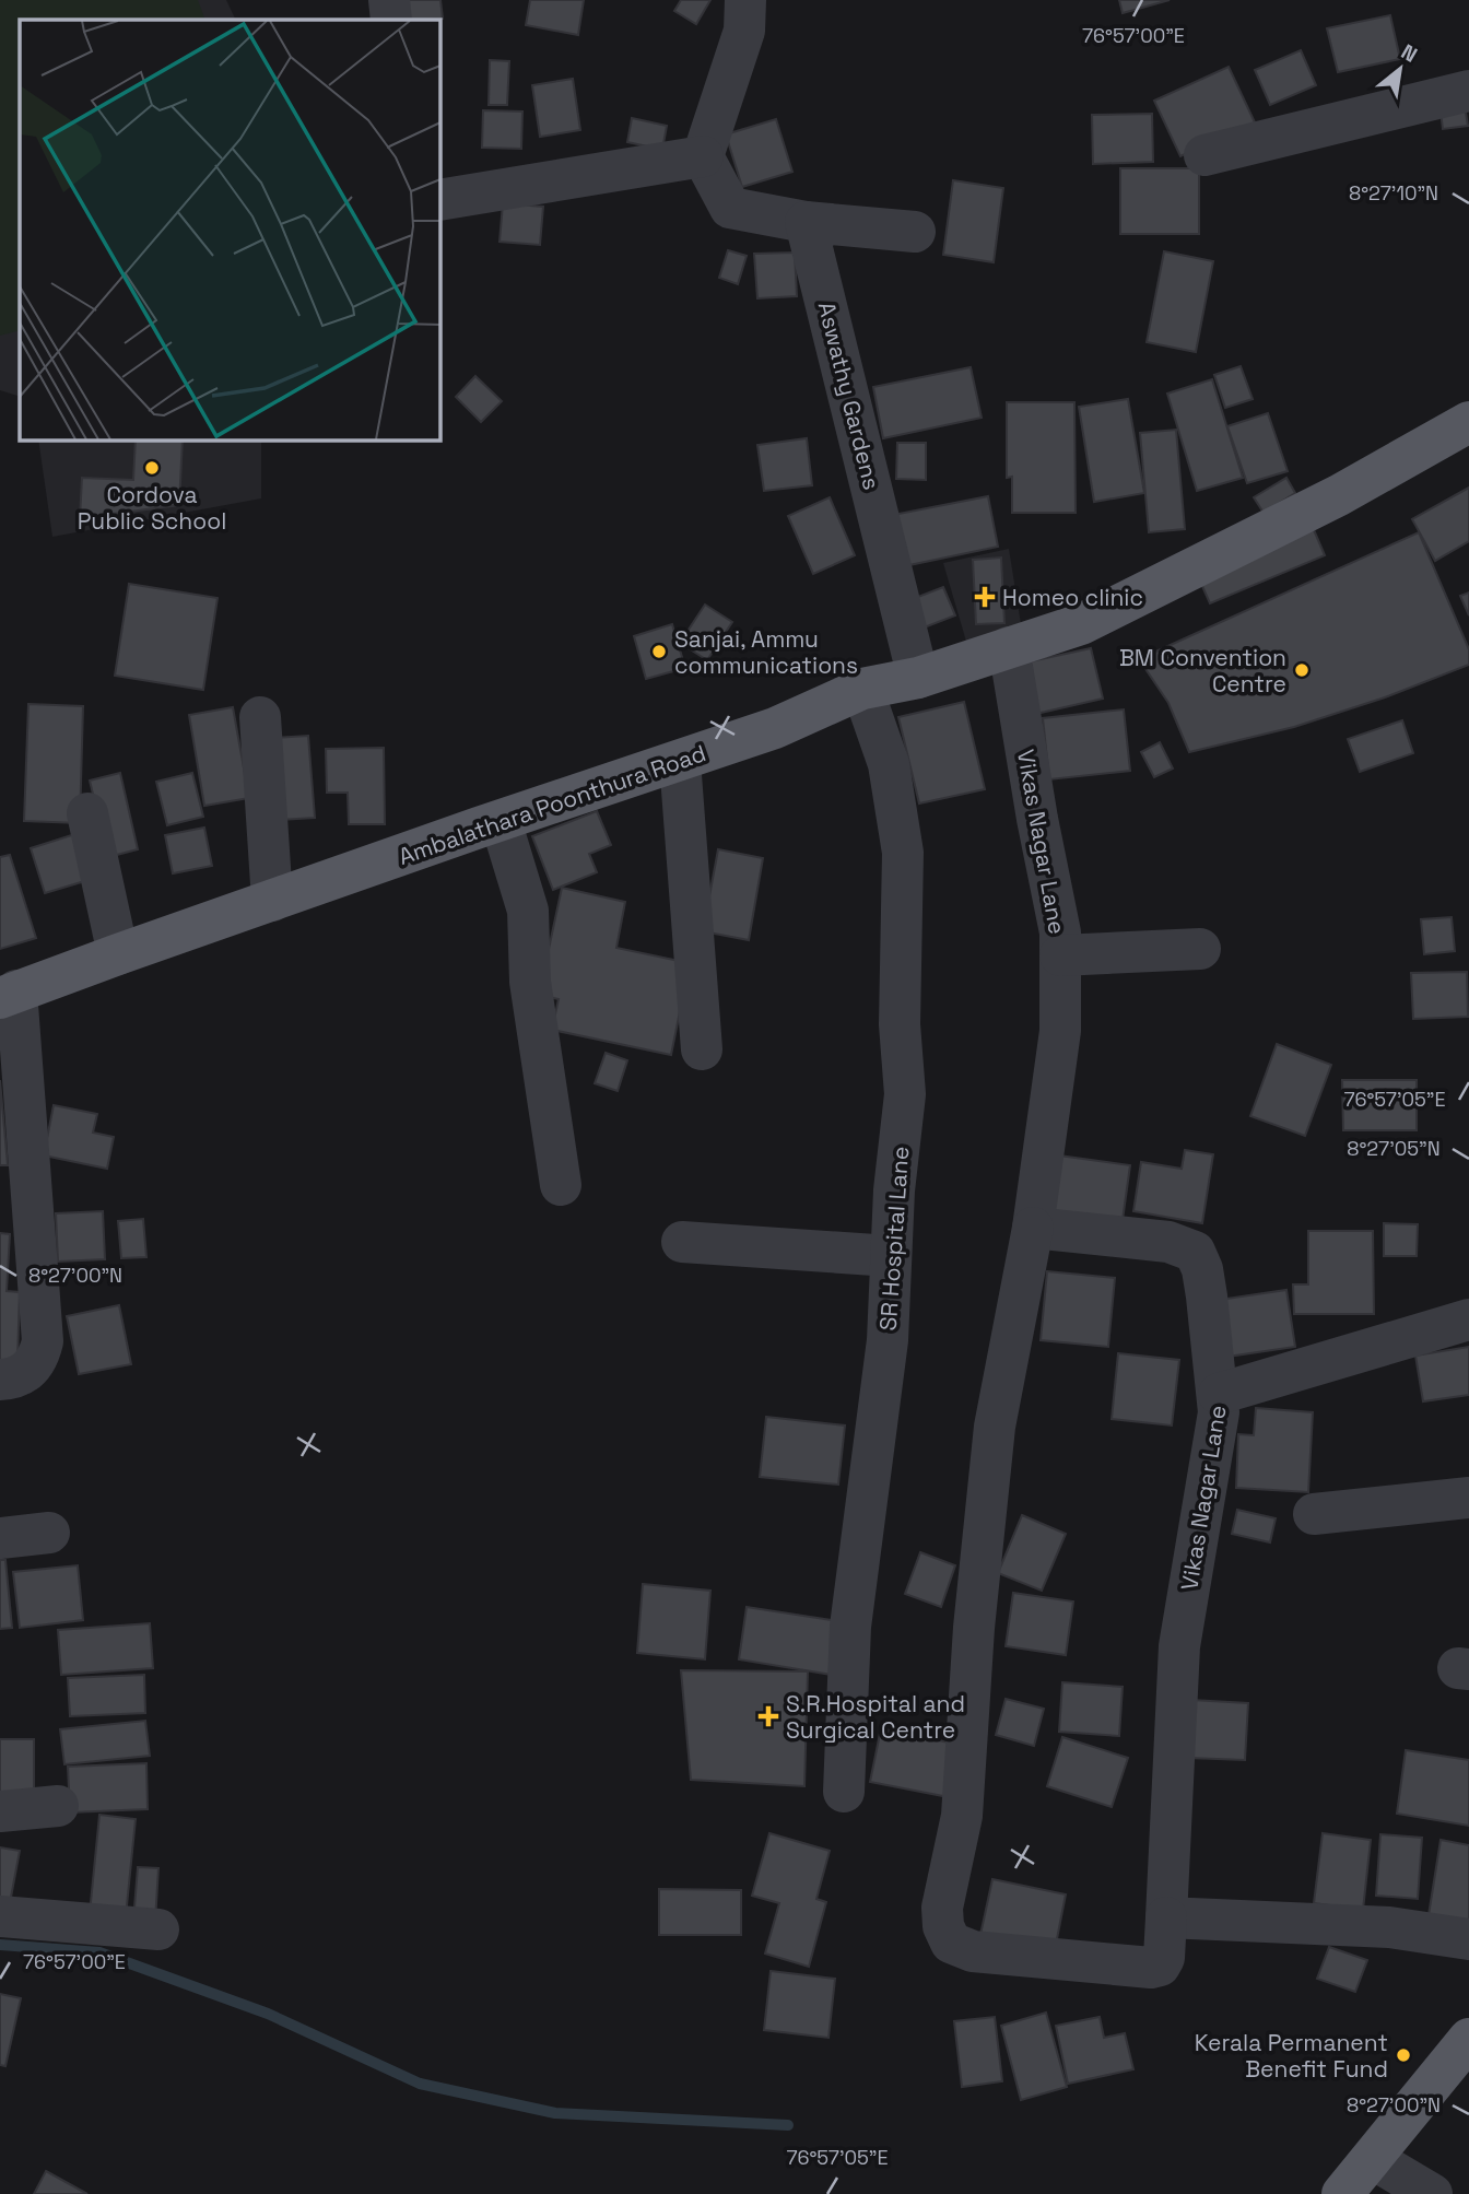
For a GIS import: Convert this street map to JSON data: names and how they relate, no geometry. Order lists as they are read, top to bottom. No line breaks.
{"streets":{"main road":["Ambalathara Poonthura Road"],"street":["Aswathy Gardens","Vikas Nagar Lane","SR Hospital Lane"]},"crossings":[["Aswathy Gardens","Ambalathara Poonthura Road"],["Ambalathara Poonthura Road","Vikas Nagar Lane"],["Ambalathara Poonthura Road","SR Hospital Lane"]],"places":{"other":["Cordova Public School","Sanjai, Ammu communications","BM Convention Centre","Kerala Permanent Benefit Fund"],"health":["Homeo clinic","S.R.Hospital and Surgical Centre"]},"north":"top right","coordinates":["76°57'00\"E","8°27'10\"N","76°57'05\"E","8°27'05\"N","8°27'00\"N"]}
